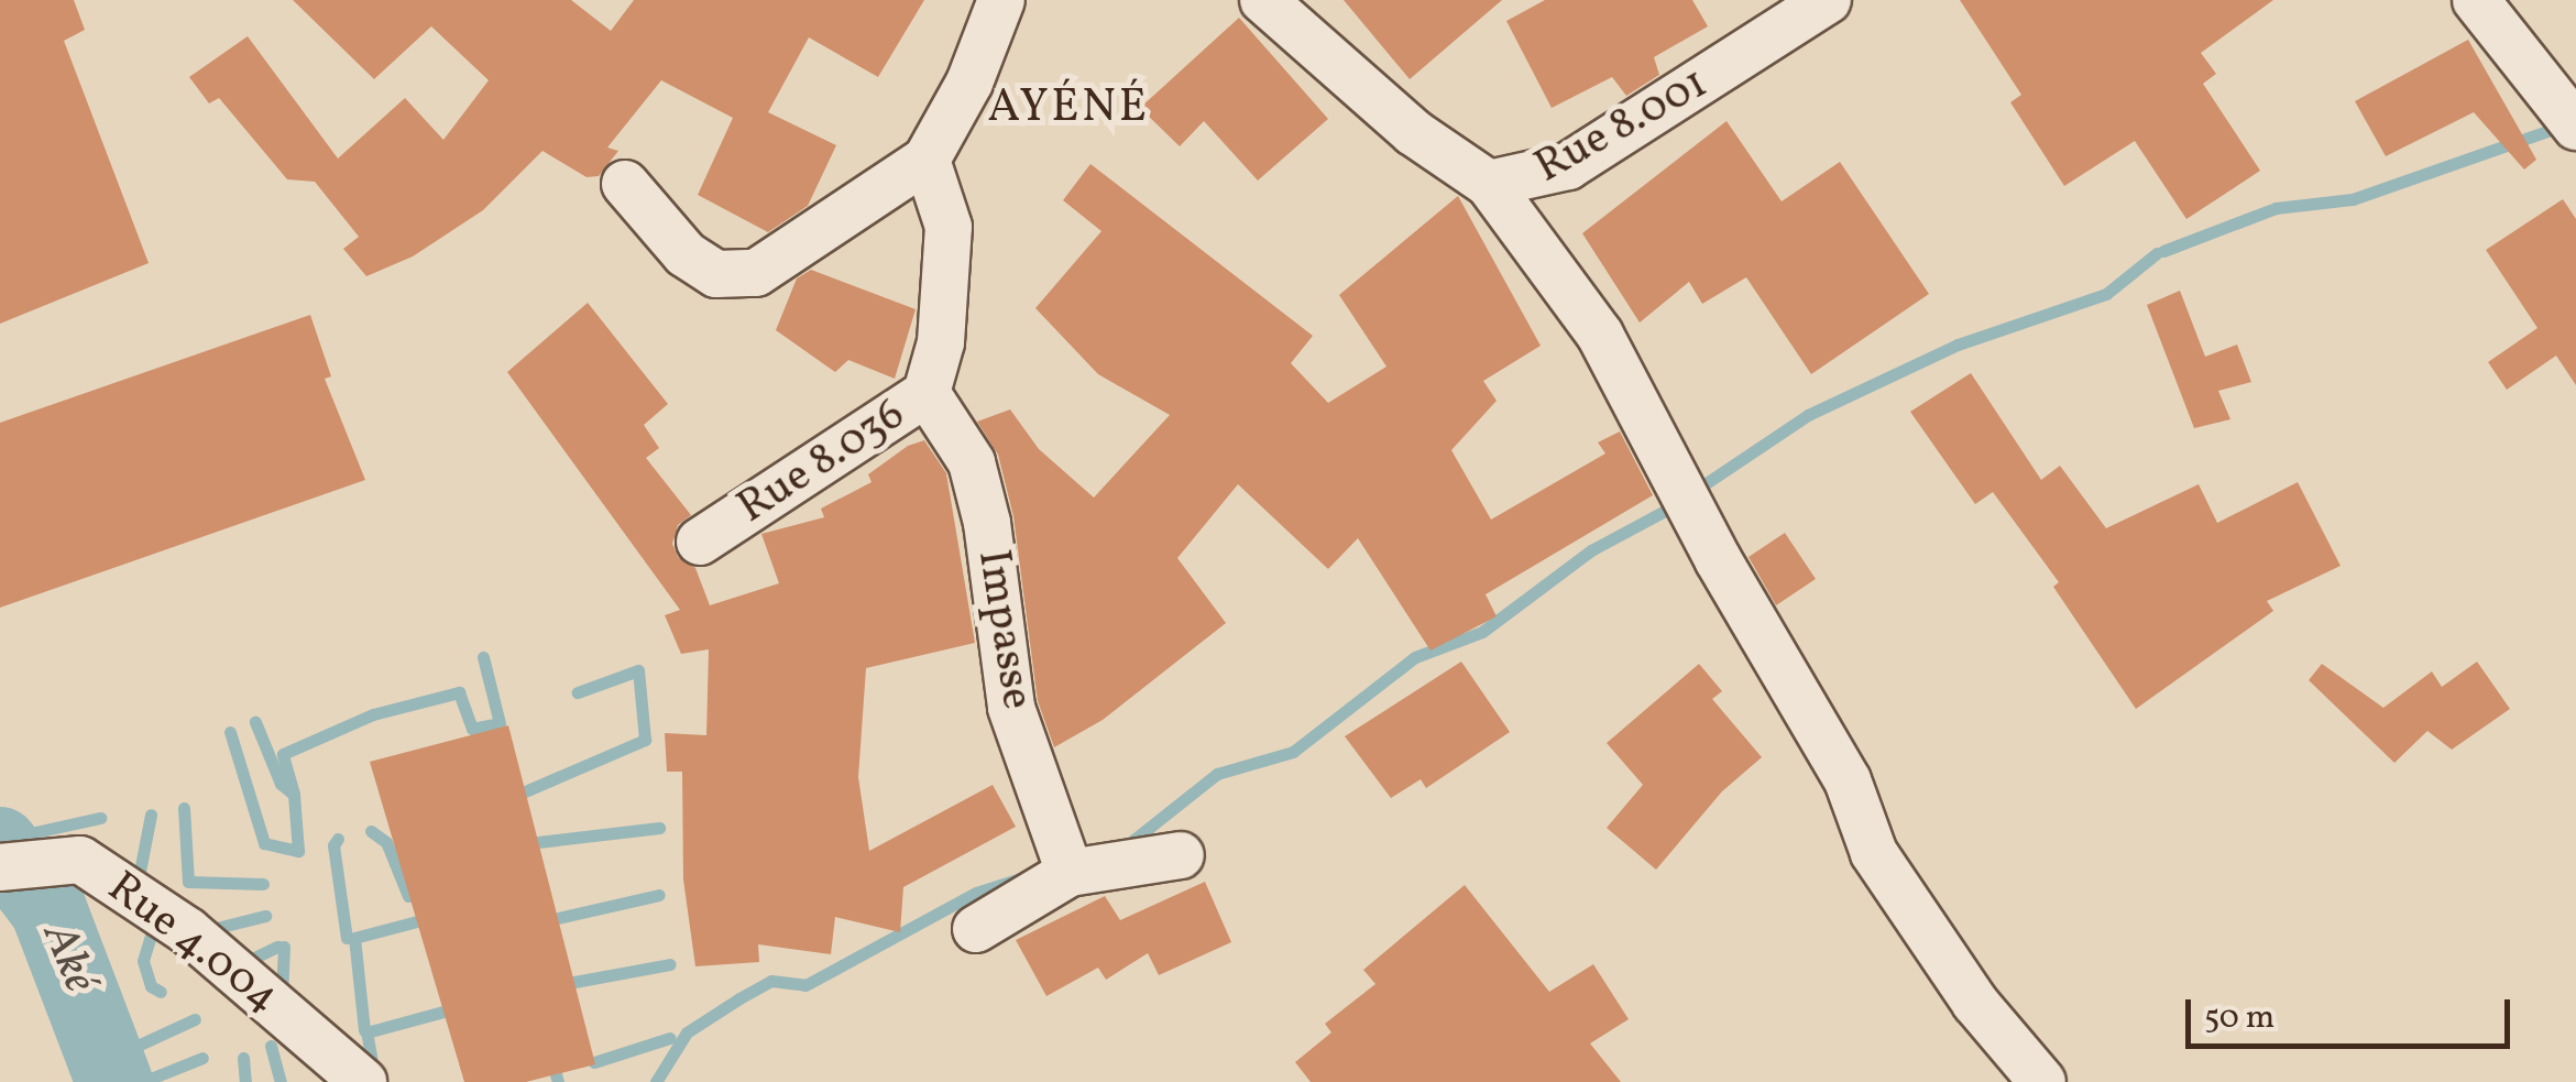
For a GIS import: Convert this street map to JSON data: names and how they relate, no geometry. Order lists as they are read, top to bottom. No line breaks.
{"streets":{"street":["Rue 8.001","Rue 8.036","Impasse","Rue 4.004"]},"crossings":[["Rue 8.036","Impasse"]],"districts":["AYÉNÉ"],"water":["Aké"],"scale_bar":"50 m"}
